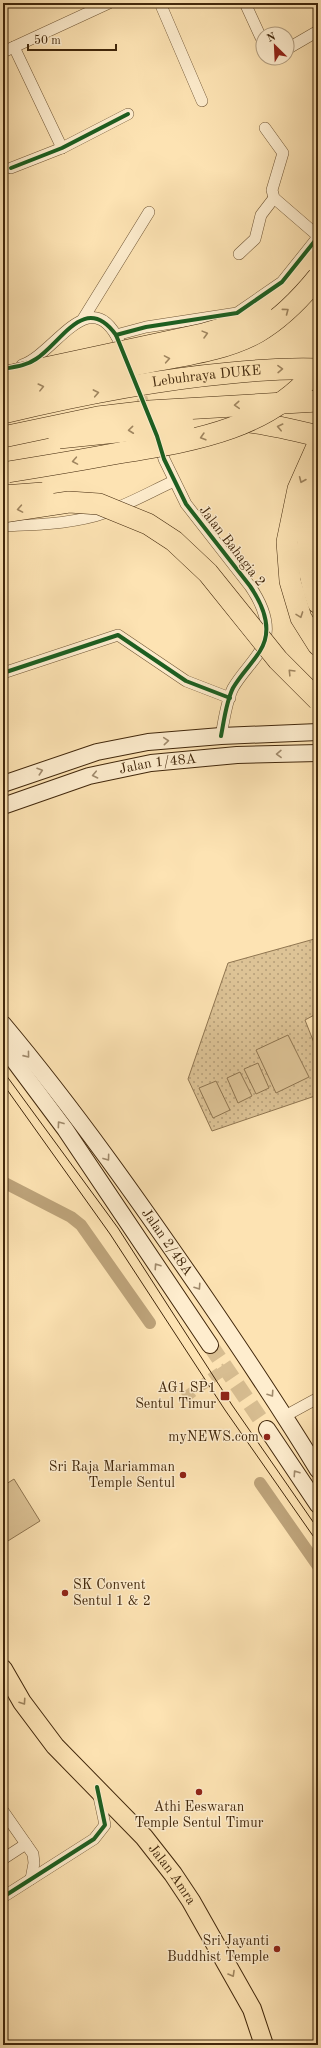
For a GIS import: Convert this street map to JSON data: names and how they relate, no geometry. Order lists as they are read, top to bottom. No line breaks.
{"streets":{"highway":["Lebuhraya DUKE"],"main road":["Jalan 1/48A","Jalan 2/48A","Jalan Amra"],"street":["Jalan Bahagia 2"]},"crossings":[["Jalan Bahagia 2","Jalan 1/48A"]],"one_way":["Jalan Amra"],"places":{"transit":["AG1 SP1 Sentul Timur"],"other":["myNEWS.com","Sri Raja Mariamman Temple Sentul","SK Convent Sentul 1 & 2","Athi Eeswaran Temple Sentul Timur","Sri Jayanti Buddhist Temple"]},"scale_bar":"50 m","north":"top left"}
